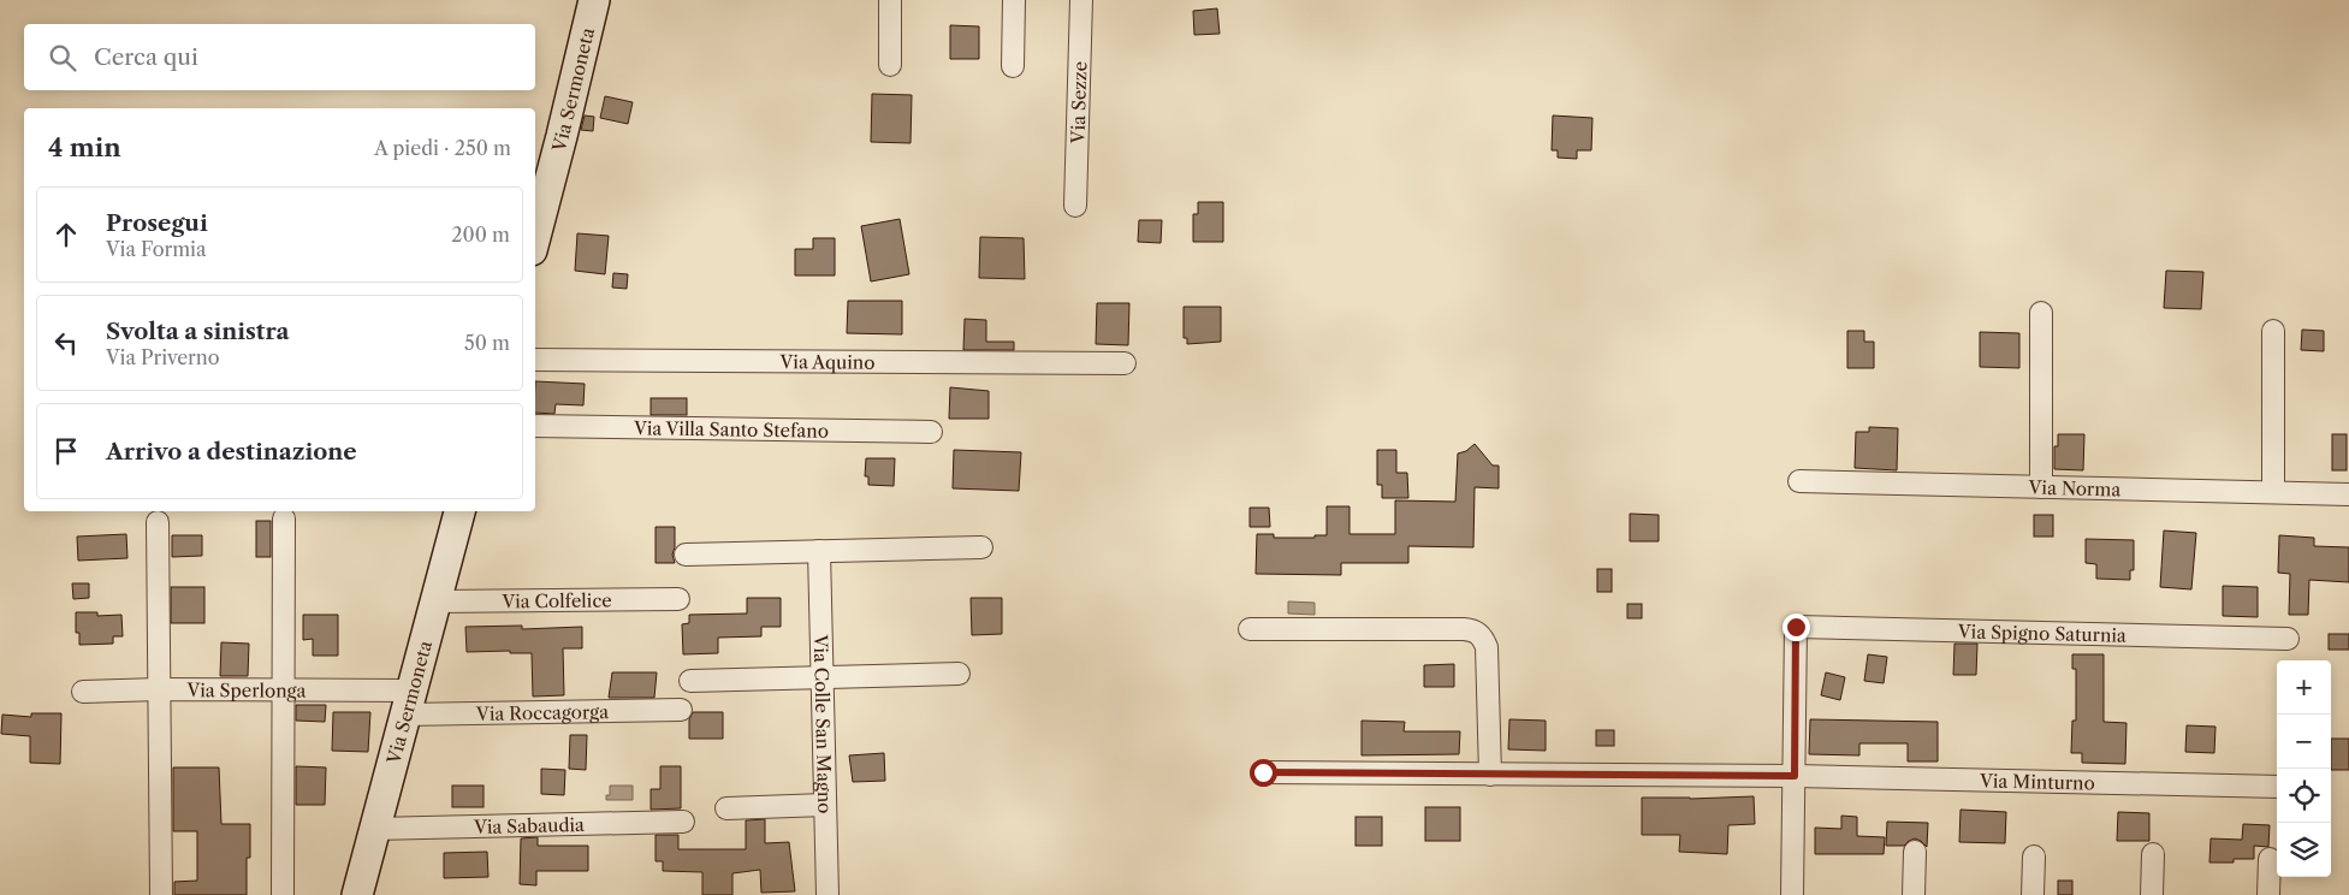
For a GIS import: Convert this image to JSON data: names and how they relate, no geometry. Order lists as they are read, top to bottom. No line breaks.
{"streets":{"street":["Via Sermoneta","Via Sezze","Via Aquino","Via Villa Santo Stefano","Via Norma","Via Colfelice","Via Spigno Saturnia","Via Sperlonga","Via Roccagorga","Via Colle San Magno","Via Minturno","Via Sabaudia"]},"crossings":[["Via Sermoneta","Via Colfelice"],["Via Sermoneta","Via Sperlonga"],["Via Sermoneta","Via Roccagorga"],["Via Sermoneta","Via Sabaudia"],["Via Spigno Saturnia","Via Minturno"],["Via Sperlonga","Via Roccagorga"]],"page":{"search":"Cerca qui","heading":["4 min","A piedi · 250 m"],"list":[["Prosegui","Via Formia","200 m"],["Svolta a sinistra","Via Priverno","50 m"],"Arrivo a destinazione"],"map_buttons":["+","−"]}}
